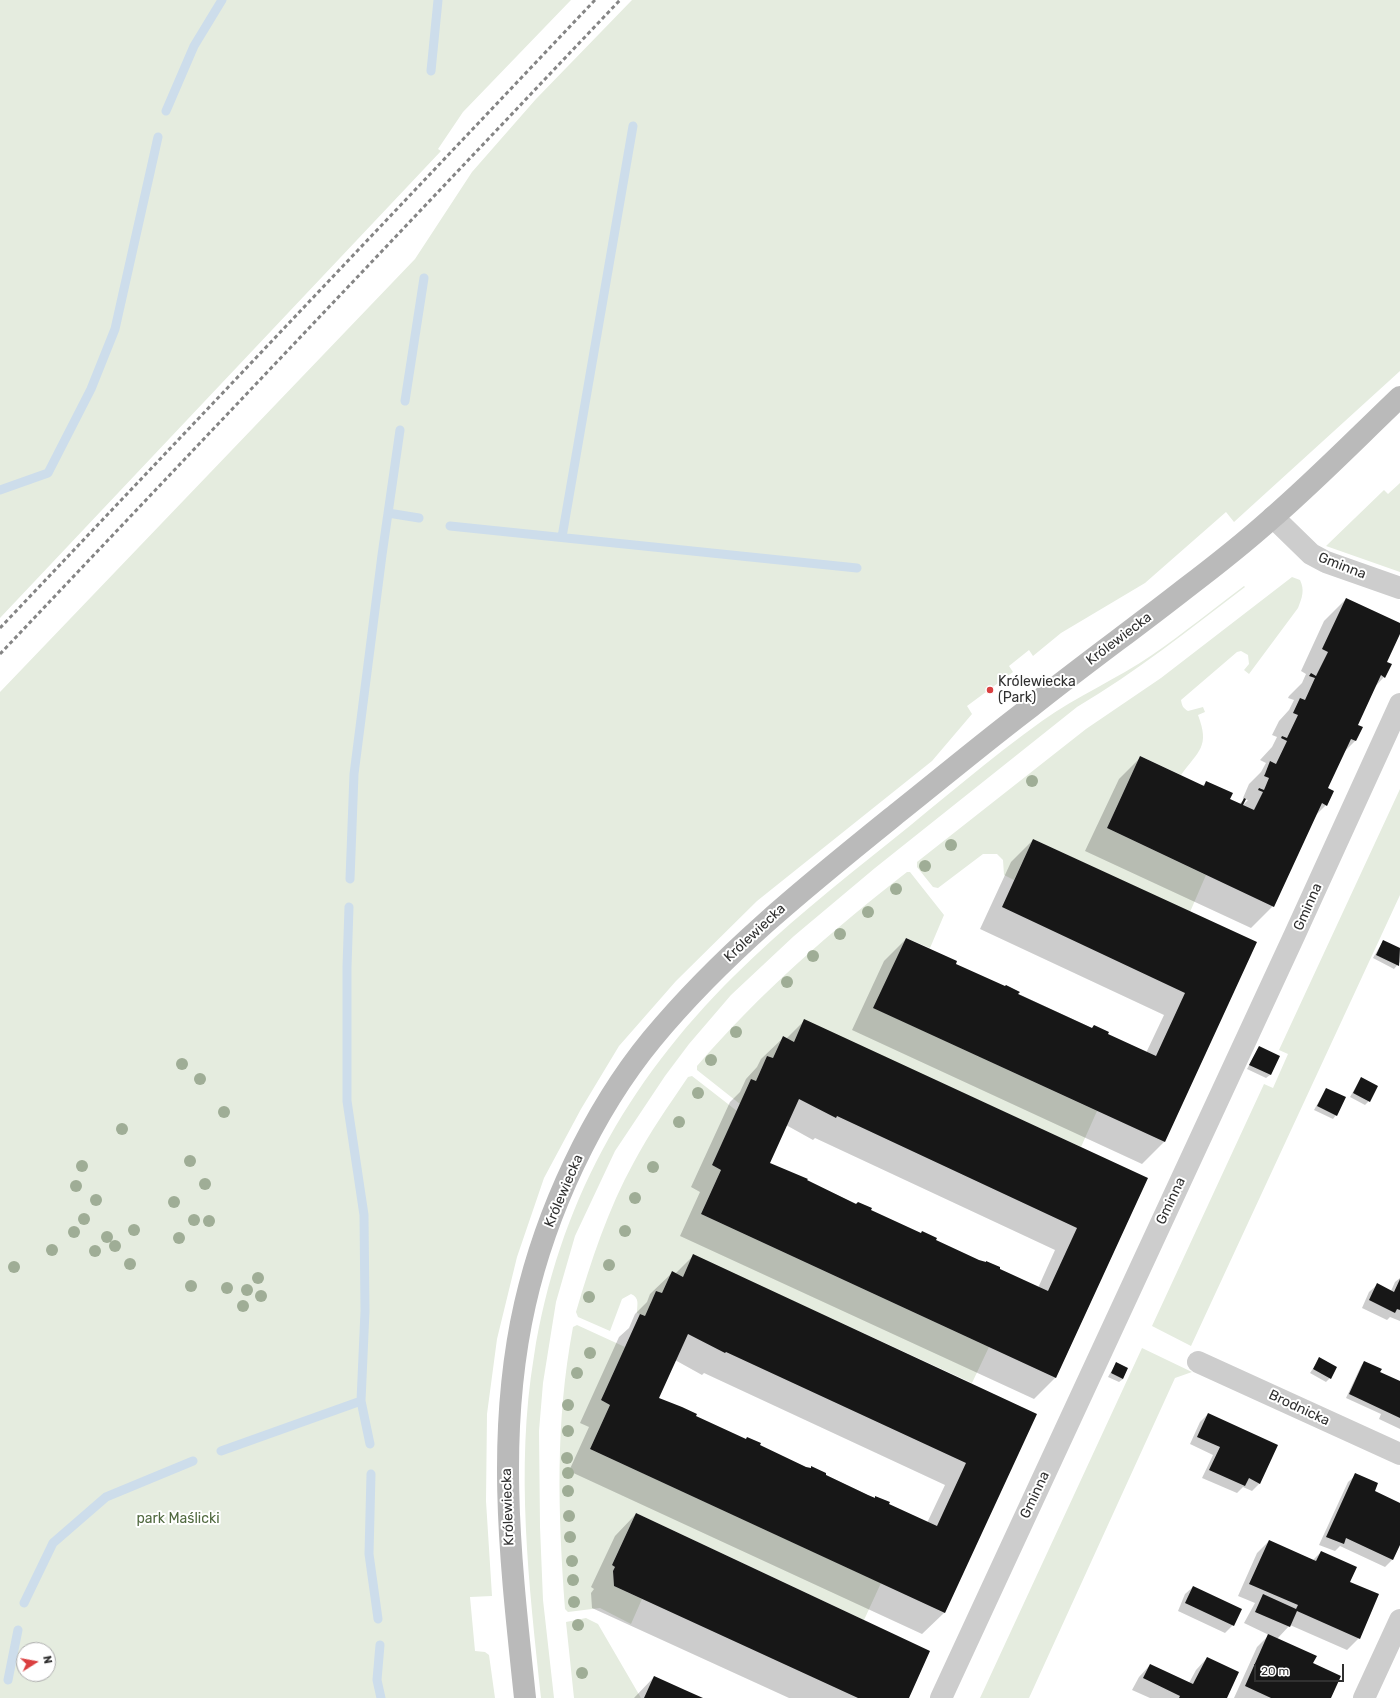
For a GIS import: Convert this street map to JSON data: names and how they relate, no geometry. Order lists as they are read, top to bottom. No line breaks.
{"streets":{"street":["Gminna","Królewiecka","Brodnicka"]},"crossings":[["Gminna","Królewiecka"]],"parks":["park Maślicki"],"places":["Królewiecka (Park)"],"scale_bar":"20 m","north":"right"}
